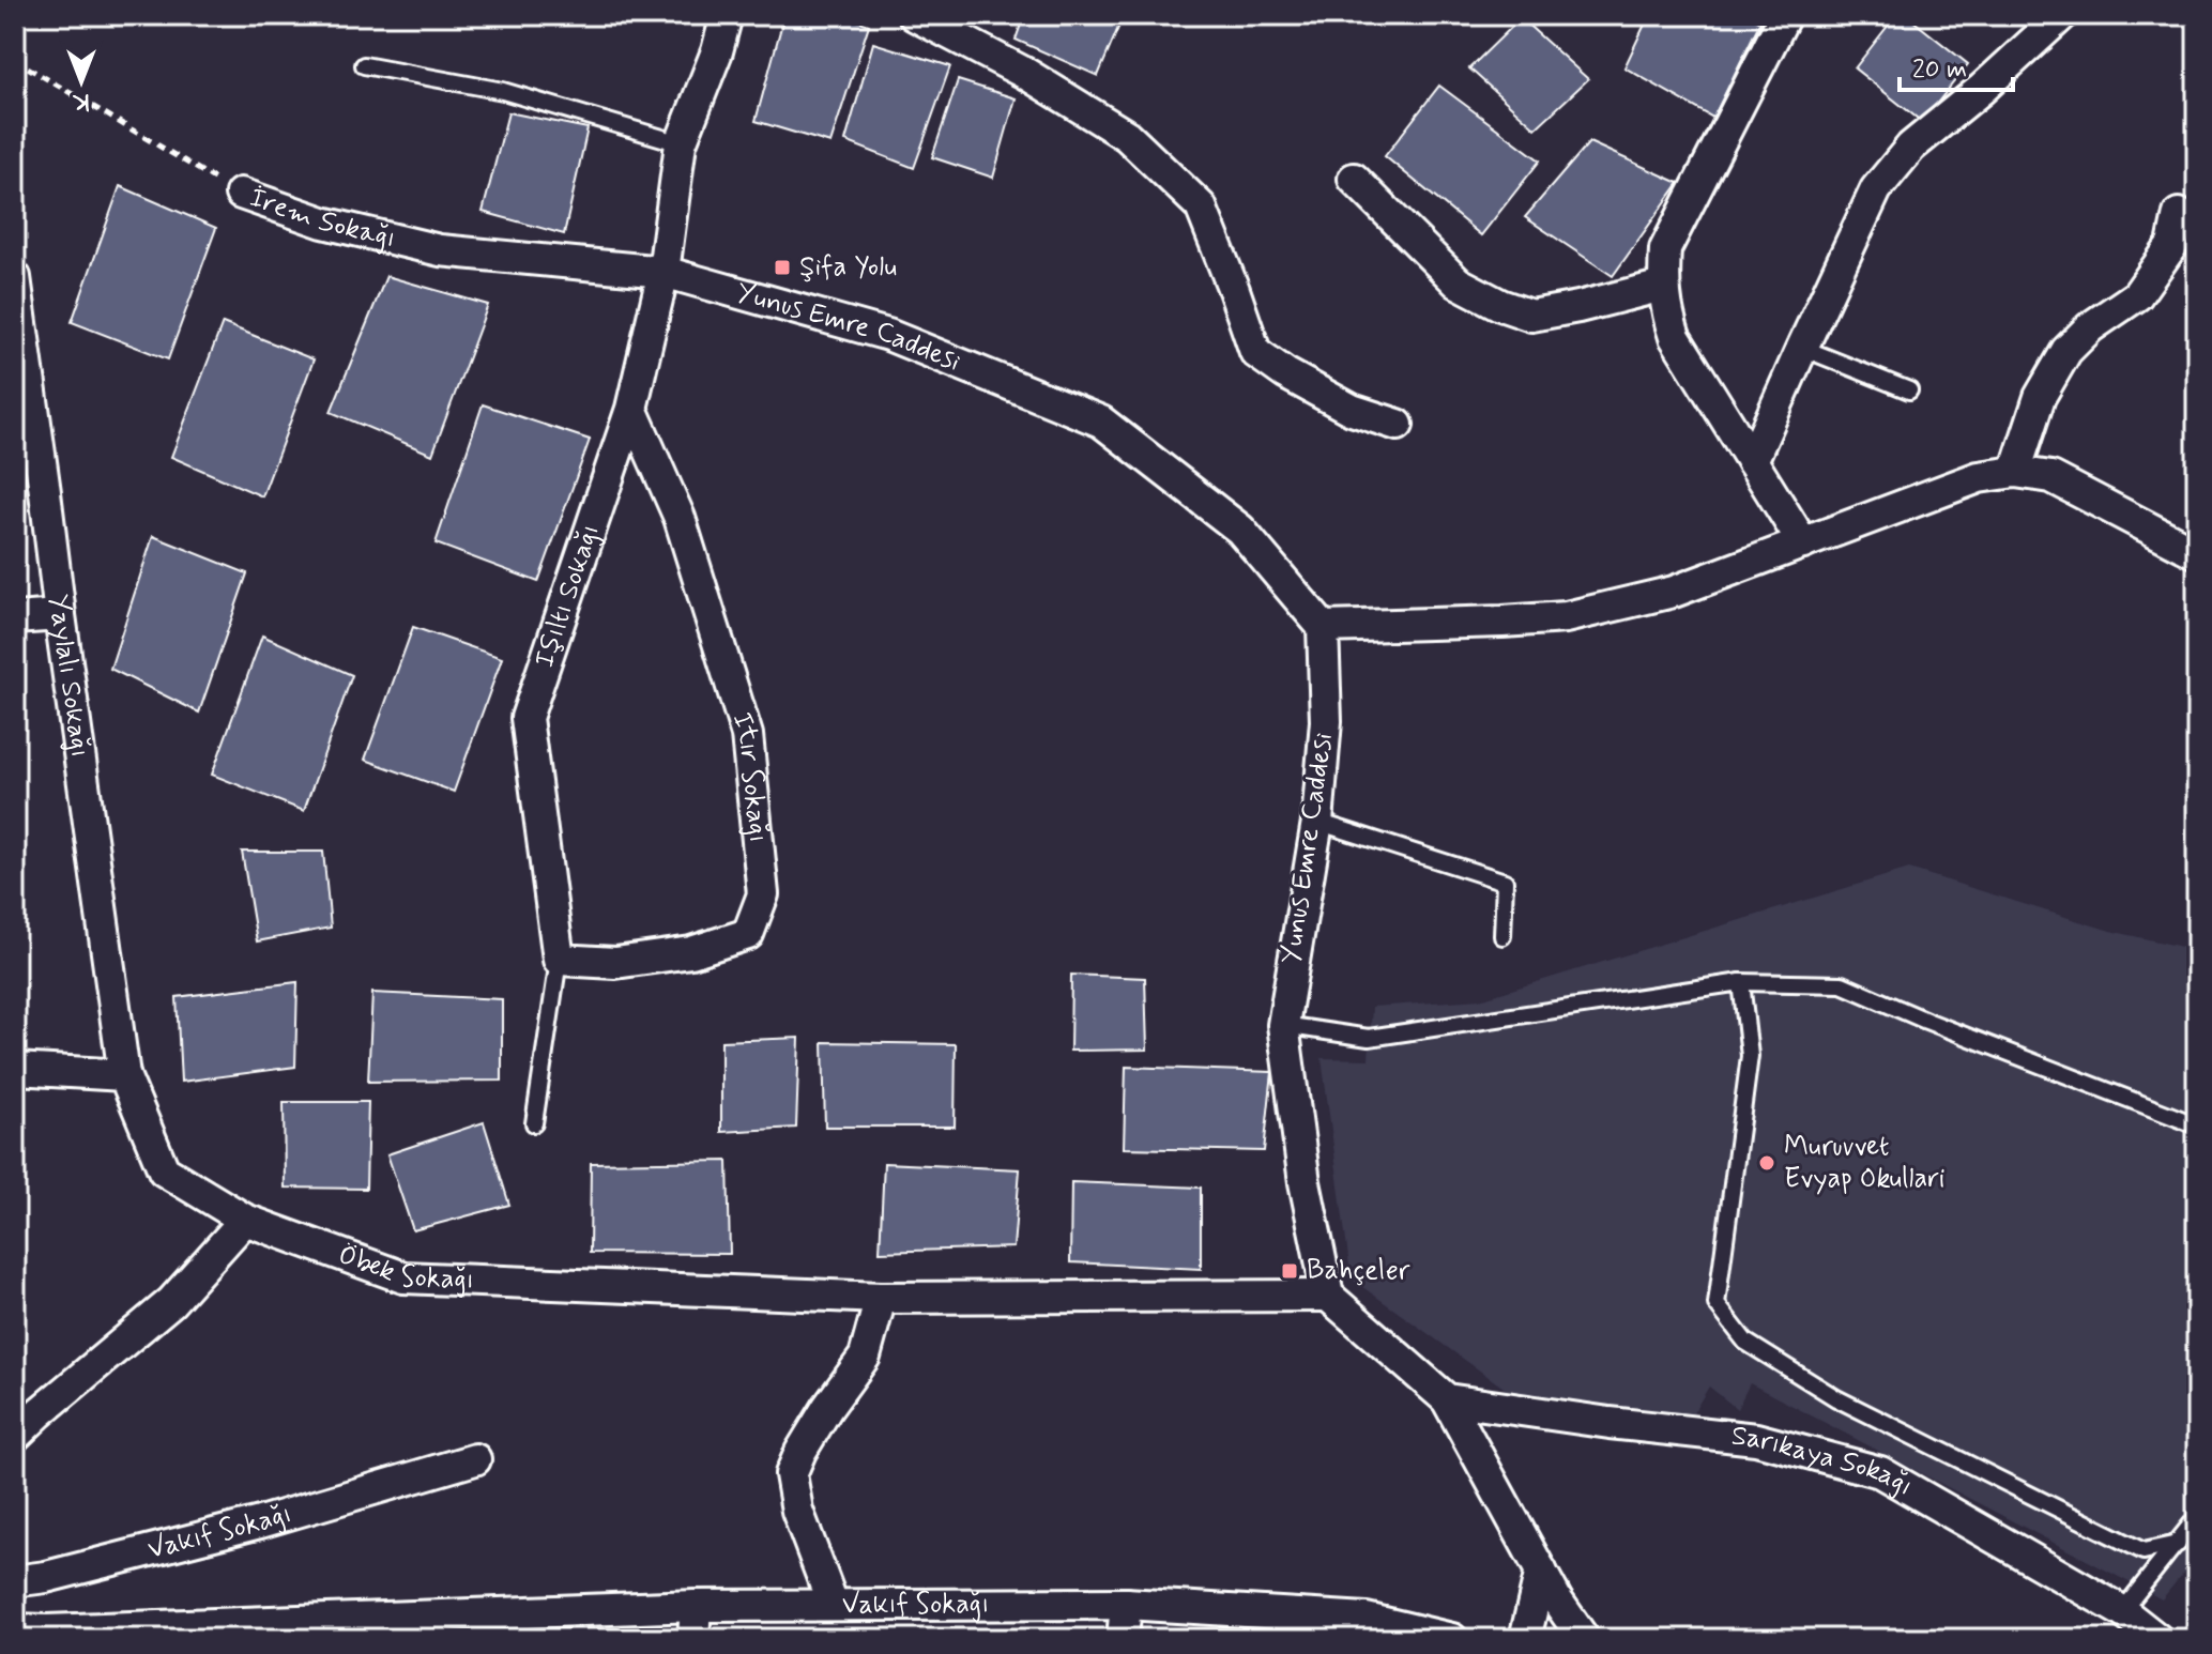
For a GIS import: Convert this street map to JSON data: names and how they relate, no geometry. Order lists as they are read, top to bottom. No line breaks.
{"streets":{"street":["İrem Sokağı","Yunus Emre Caddesi","Işıltı Sokağı","Yaylalı Sokağı","Itır Sokağı","Öbek Sokağı","Sarıkaya Sokağı","Vakıf Sokağı"]},"crossings":[["İrem Sokağı","Yunus Emre Caddesi"],["İrem Sokağı","Işıltı Sokağı"],["Yunus Emre Caddesi","Işıltı Sokağı"],["Yunus Emre Caddesi","Öbek Sokağı"],["Işıltı Sokağı","Itır Sokağı"],["Yaylalı Sokağı","Öbek Sokağı"]],"places":{"transit":["Şifa Yolu","Bahçeler"],"other":["Muruvvet Evyap Okullari"]},"scale_bar":"20 m","north":"bottom"}
